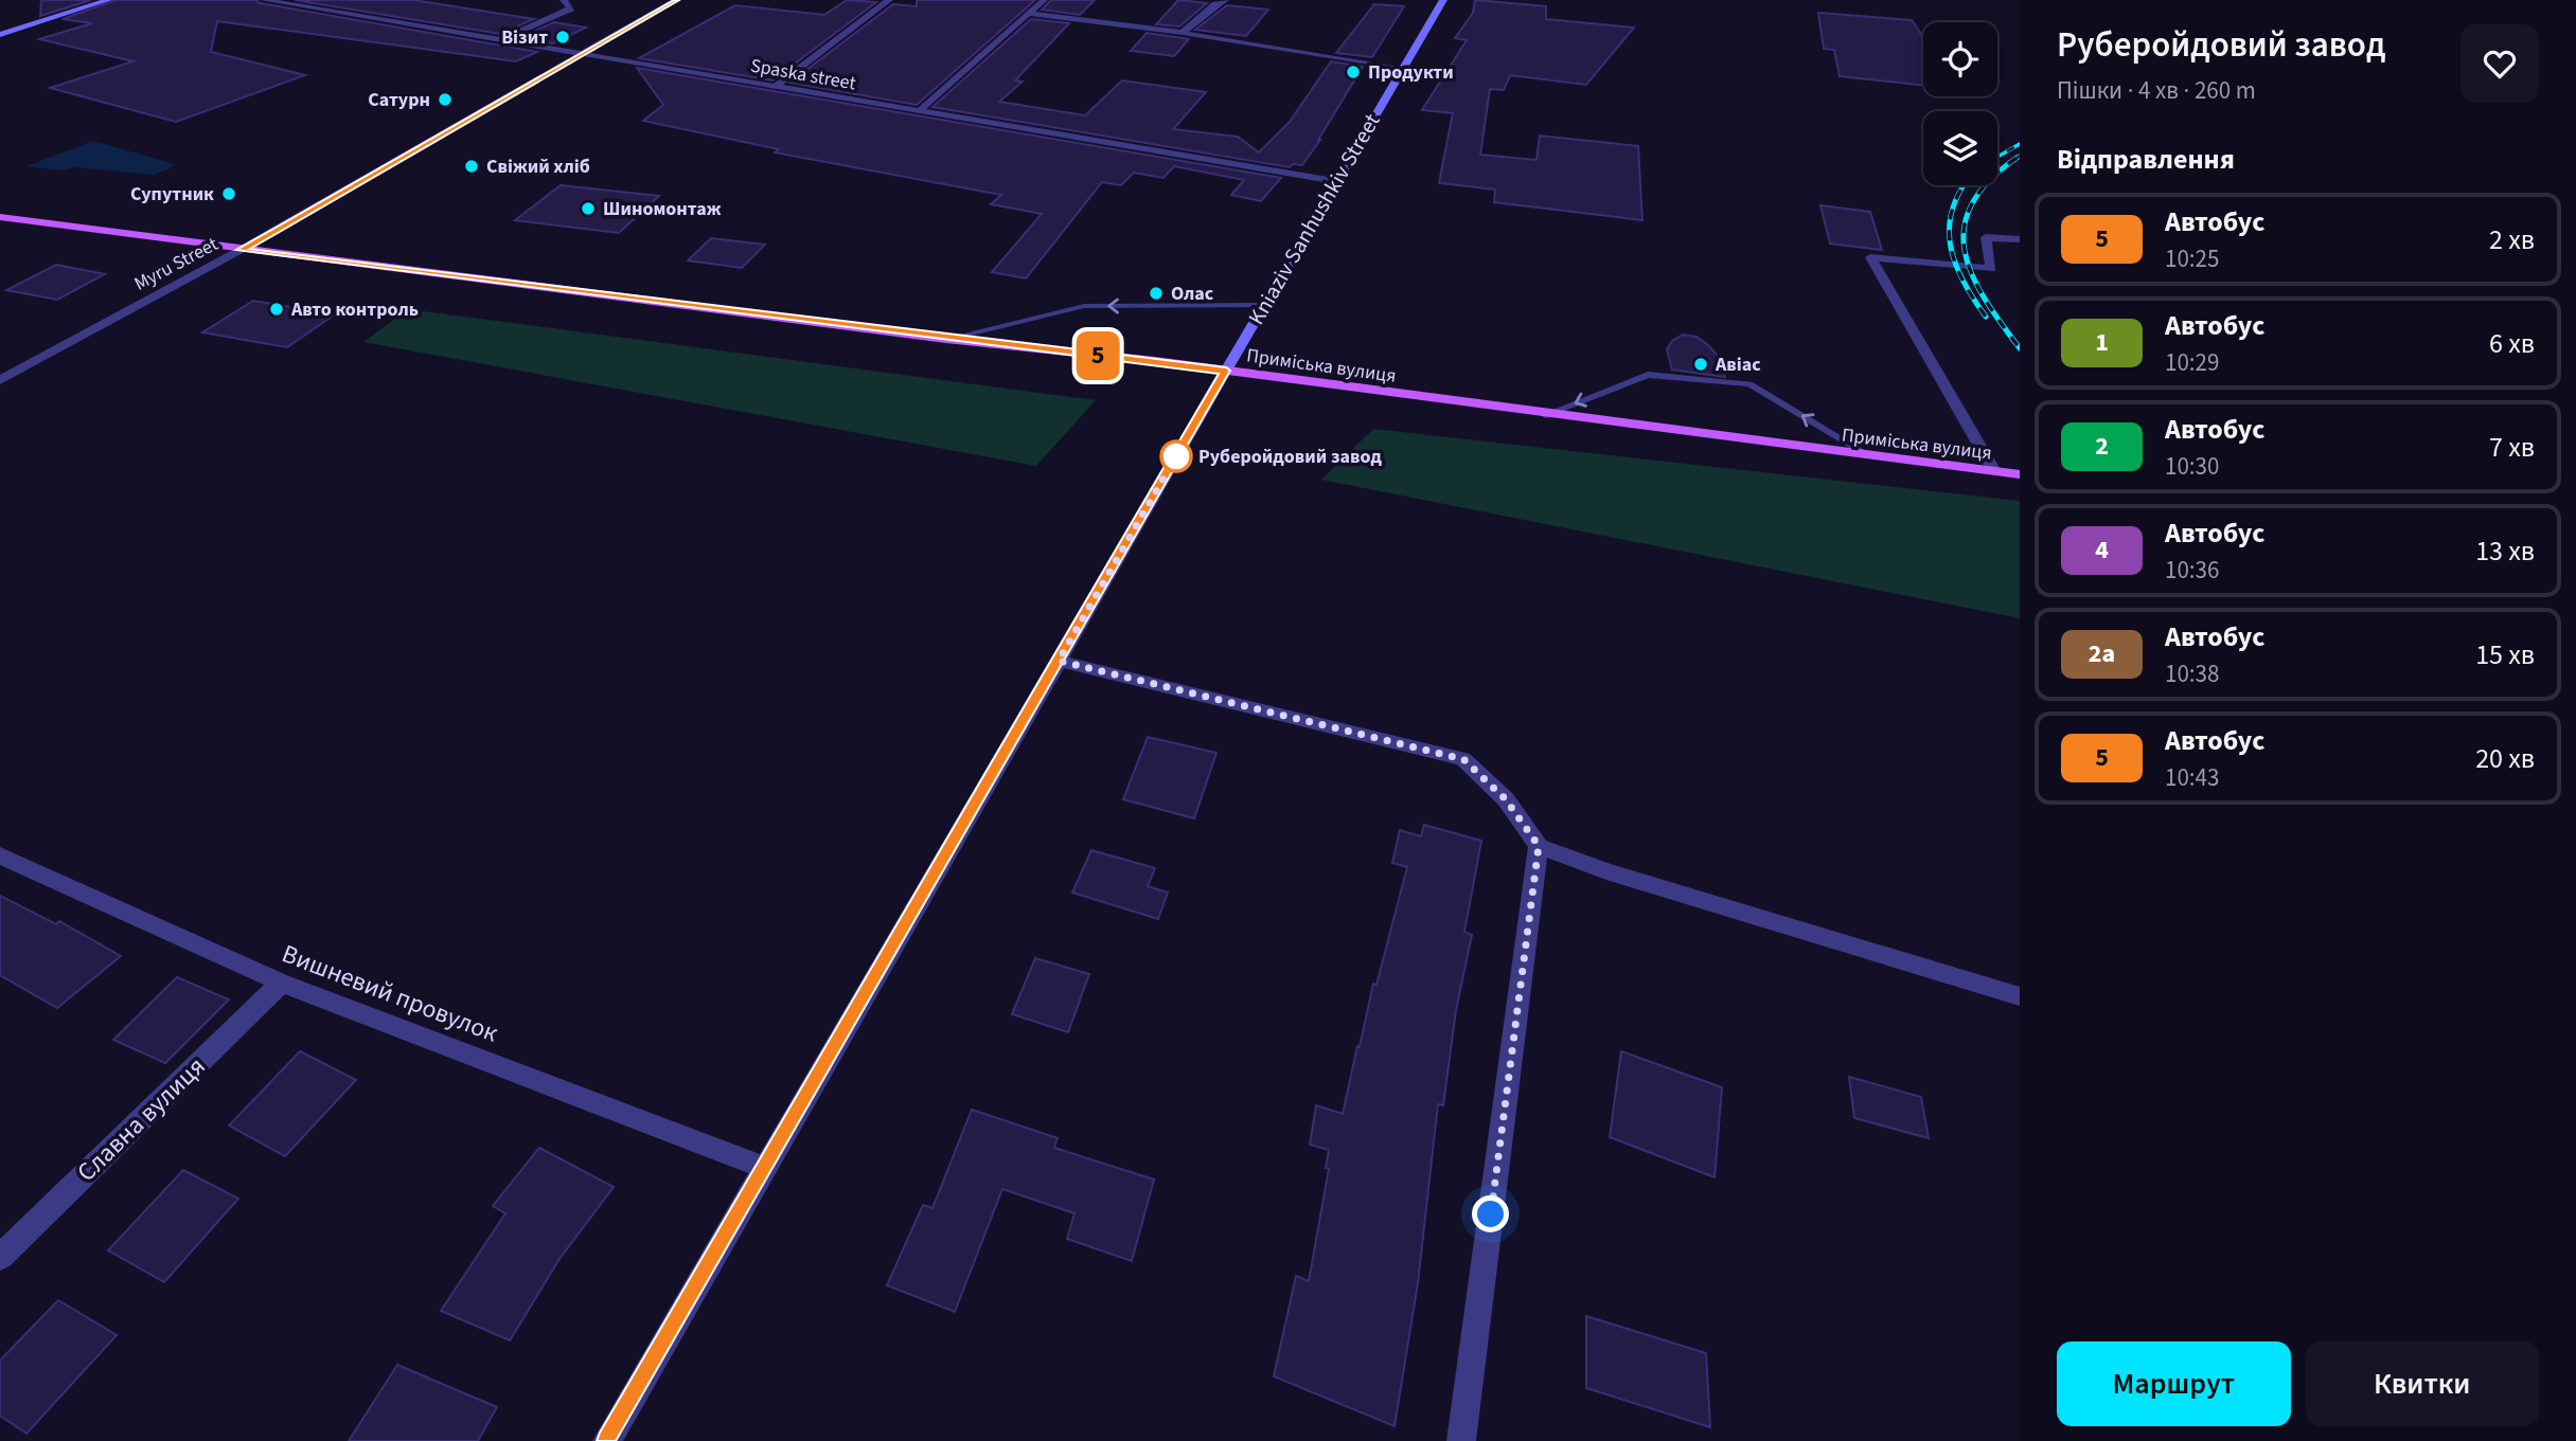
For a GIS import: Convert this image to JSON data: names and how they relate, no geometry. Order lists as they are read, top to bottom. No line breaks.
{"streets":{"main road":["Kniaziv Sanhushkiv Street","Приміська вулиця"],"street":["Spaska street","Myru Street","Вишневий провулок","Славна вулиця"]},"crossings":[["Spaska street","Kniaziv Sanhushkiv Street"],["Spaska street","Myru Street"],["Kniaziv Sanhushkiv Street","Приміська вулиця"],["Kniaziv Sanhushkiv Street","Вишневий провулок"],["Myru Street","Приміська вулиця"],["Вишневий провулок","Славна вулиця"]],"places":["Візит","Продукти","Сатурн","Свіжий хліб","Супутник","Шиномонтаж","Олас","Авто контроль","Авіас","Руберойдовий завод"],"lines":["bus line 5"],"page":{"on_map":"5","heading":[["Руберойдовий завод","Пішки · 4 хв · 260 m"],"Відправлення"],"list":[{"mark":"5","name":"Автобус","note":"10:25","value":"2 хв"},{"mark":"1","name":"Автобус","note":"10:29","value":"6 хв"},{"mark":"2","name":"Автобус","note":"10:30","value":"7 хв"},{"mark":"4","name":"Автобус","note":"10:36","value":"13 хв"},{"mark":"2а","name":"Автобус","note":"10:38","value":"15 хв"},{"mark":"5","name":"Автобус","note":"10:43","value":"20 хв"}],"buttons":["Маршрут","Квитки"]}}
